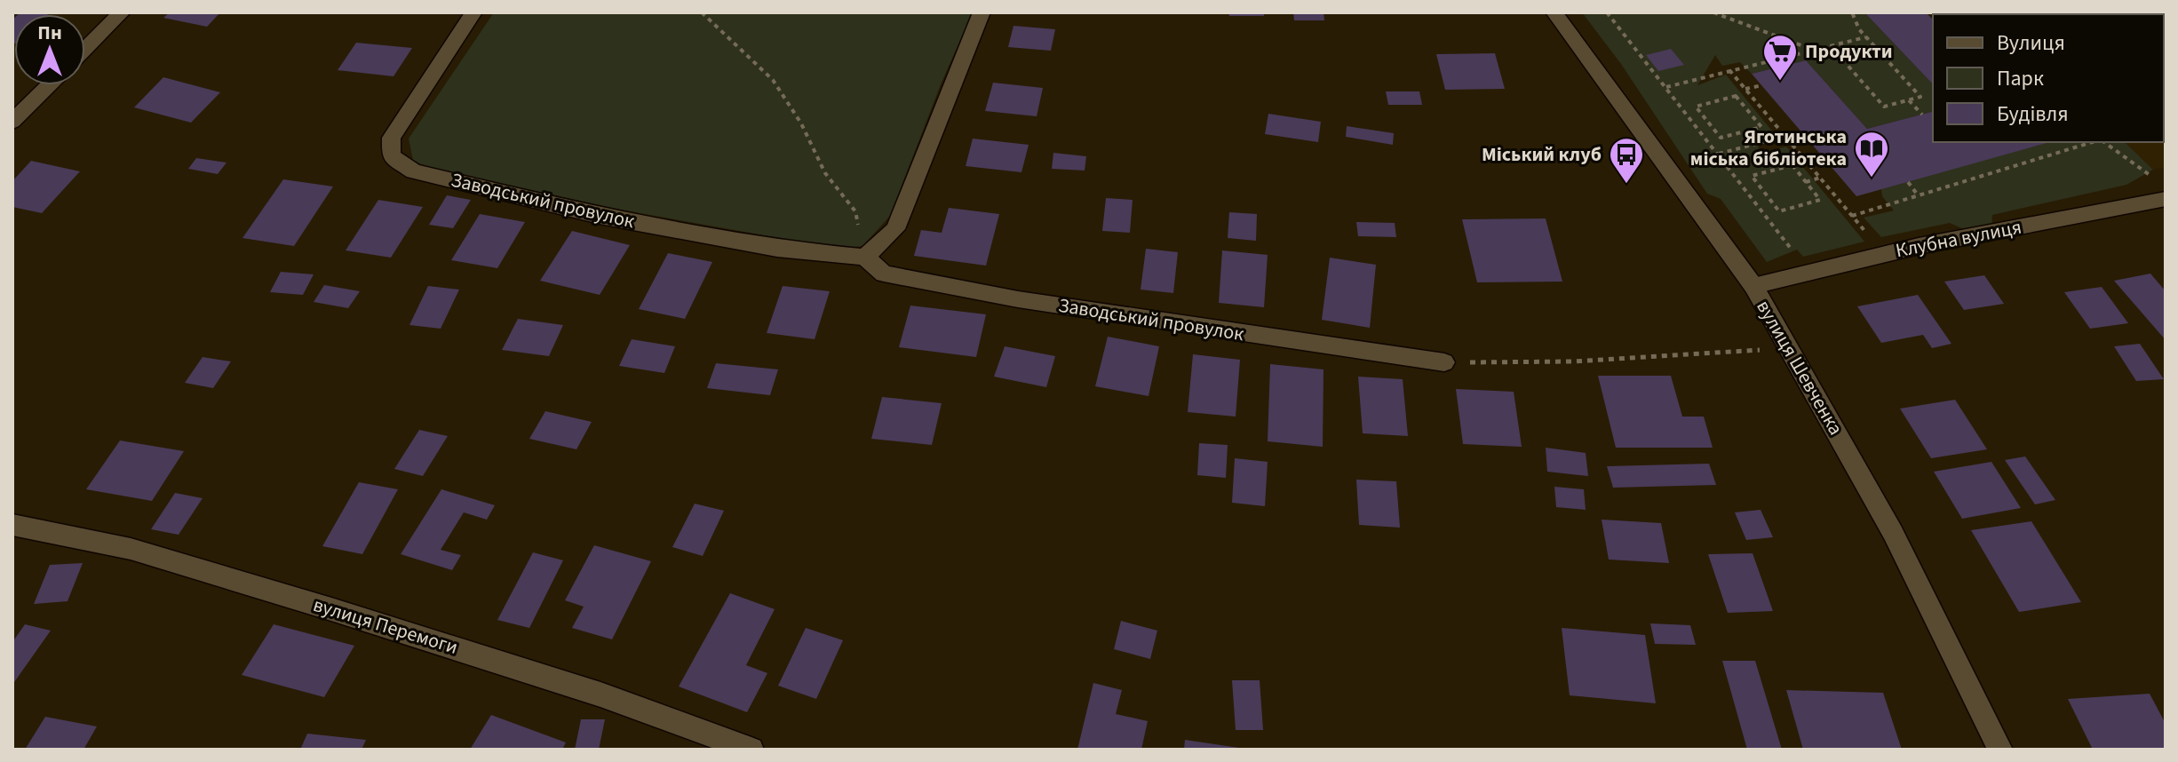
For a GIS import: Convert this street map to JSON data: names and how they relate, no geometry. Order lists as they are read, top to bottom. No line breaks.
{"streets":{"street":["Заводський провулок","Клубна вулиця","вулиця Шевченка","вулиця Перемоги"]},"crossings":[["Клубна вулиця","вулиця Шевченка"]],"places":{"supermarket":["Продукти"],"library":["Яготинська міська бібліотека"],"bus stop":["Міський клуб"]},"legend":["Вулиця","Парк","Будівля"],"north":"top"}
